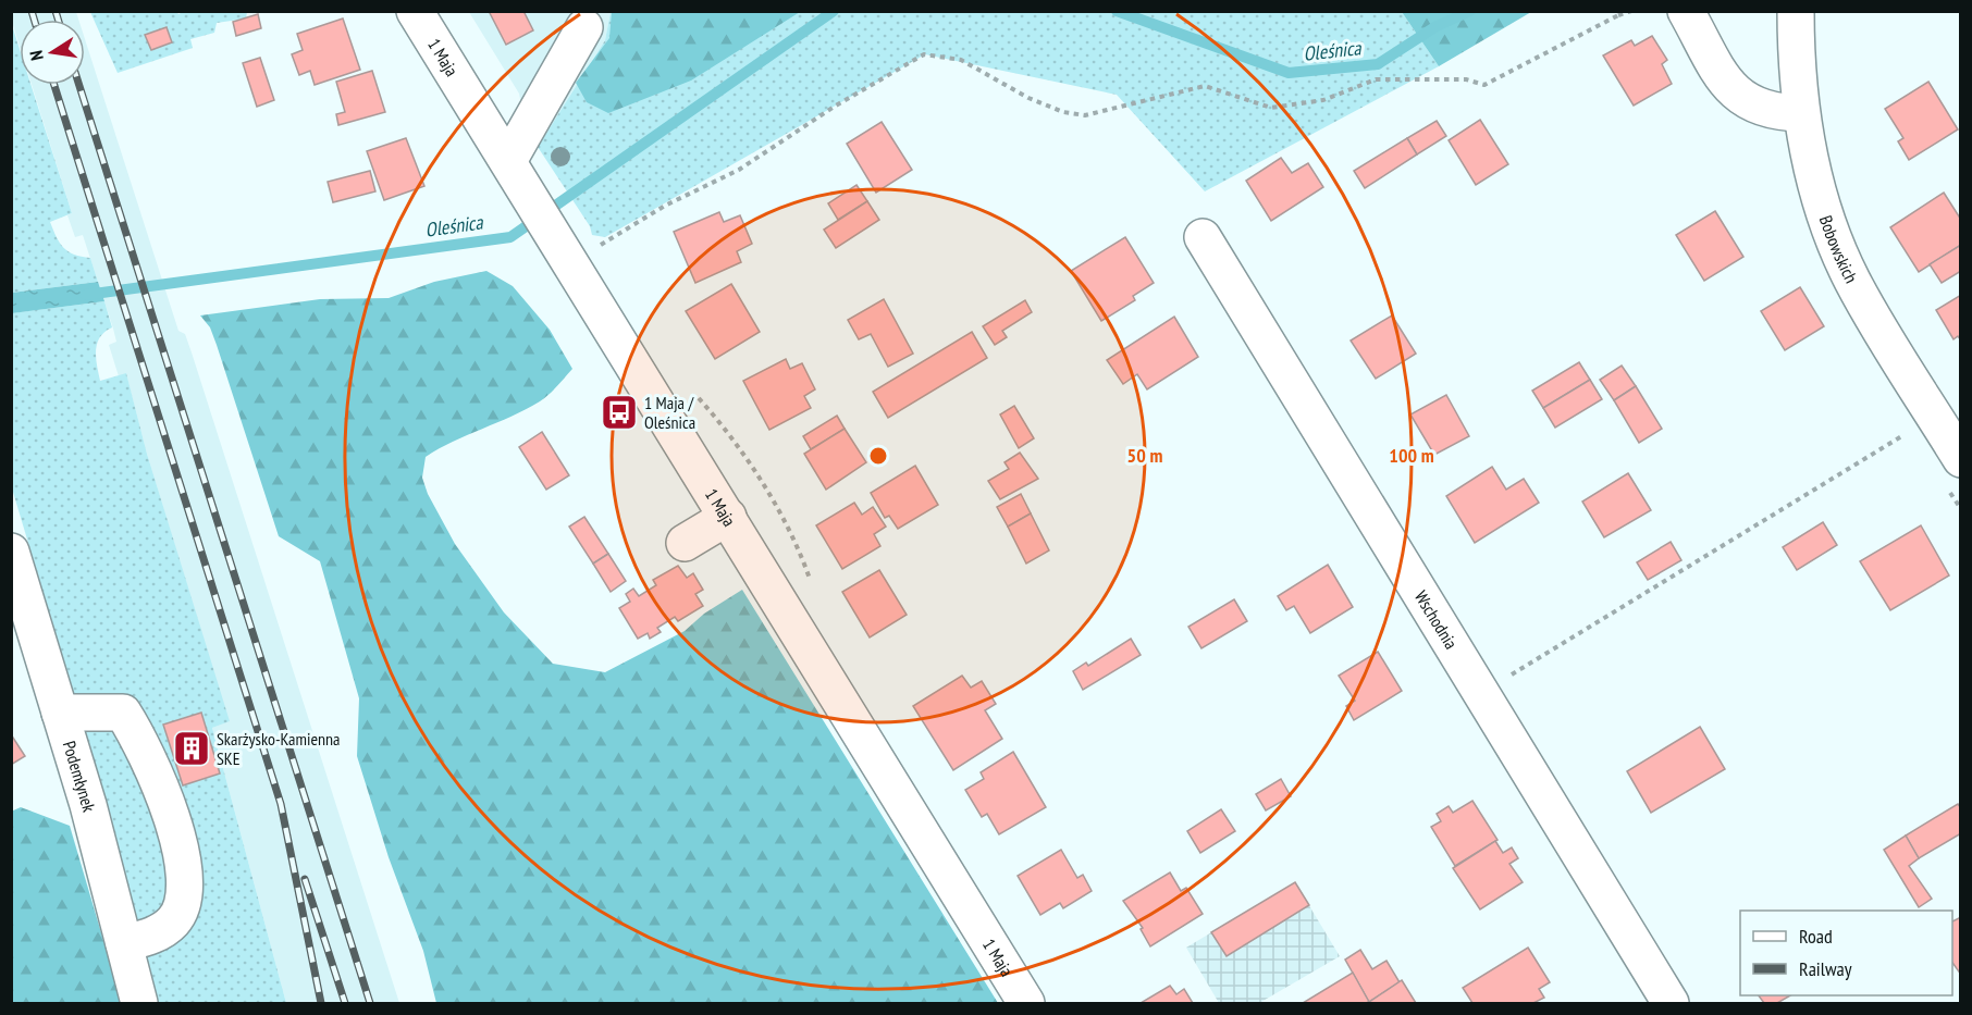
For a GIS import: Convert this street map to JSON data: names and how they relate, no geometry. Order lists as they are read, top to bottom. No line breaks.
{"streets":{"street":["1 Maja","Bobowskich","Wschodnia","Podemłynek"]},"water":["Oleśnica"],"places":{"bus stop":["1 Maja / Oleśnica"],"building":["Skarżysko-Kamienna SKE"]},"legend":["Road","Railway"],"north":"left","rings":["50 m","100 m"]}
